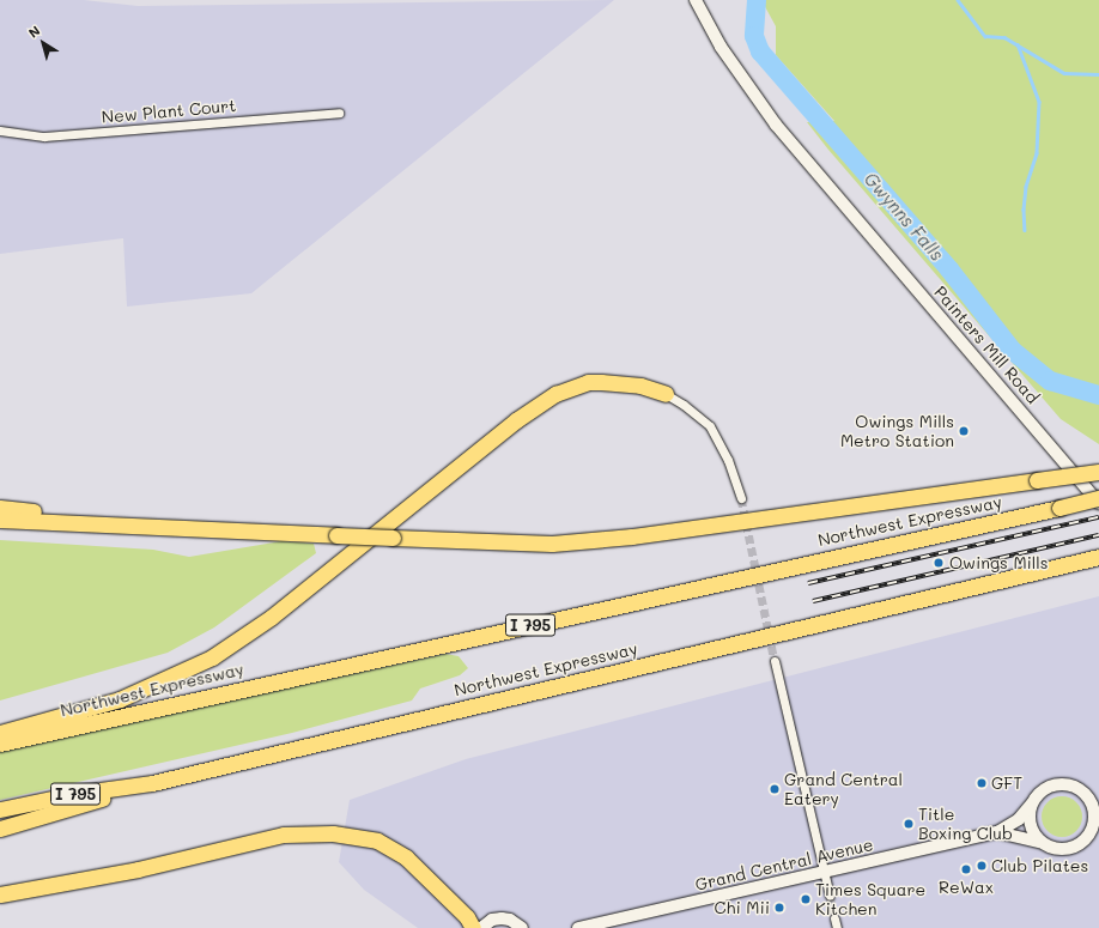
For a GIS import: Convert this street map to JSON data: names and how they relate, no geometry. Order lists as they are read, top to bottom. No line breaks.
{"streets":{"highway":["Northwest Expressway","I 795"],"street":["New Plant Court","Painters Mill Road","Grand Central Avenue"]},"water":["Gwynns Falls"],"places":["Owings Mills Metro Station","Owings Mills","GFT","Grand Central Eatery","Title Boxing Club","Club Pilates","ReWax","Times Square Kitchen","Chi Mii"],"north":"top left"}
